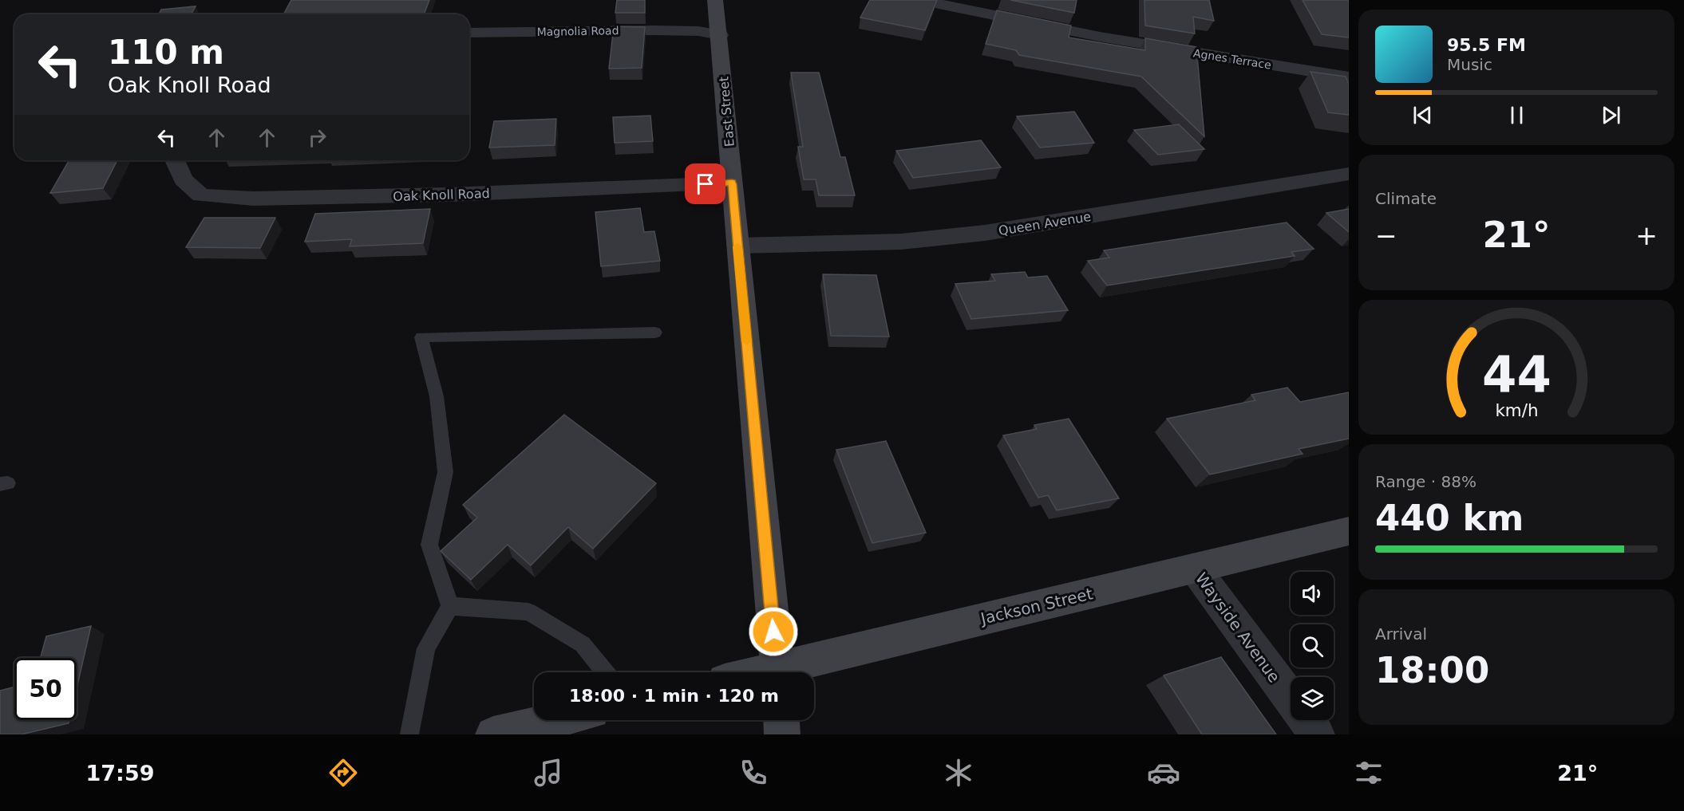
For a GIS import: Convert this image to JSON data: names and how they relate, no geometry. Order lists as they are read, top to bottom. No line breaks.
{"streets":{"main road":["East Street","Jackson Street"],"street":["Magnolia Road","Agnes Terrace","Oak Knoll Road","Queen Avenue","Wayside Avenue"]},"crossings":[["Magnolia Road","East Street"],["East Street","Oak Knoll Road"],["East Street","Queen Avenue"],["Jackson Street","Wayside Avenue"]],"page":{"turn":["110 m","Oak Knoll Road"],"song":["95.5 FM","Music"],"tile":["Climate",["Range · 88%","440 km"],["Arrival","18:00"]],"heat":["−","21°","+"],"limit":"50","trip":"18:00 · 1 min · 120 m","tabs":["17:59","21°"],"gauge":["44","km/h"]}}
